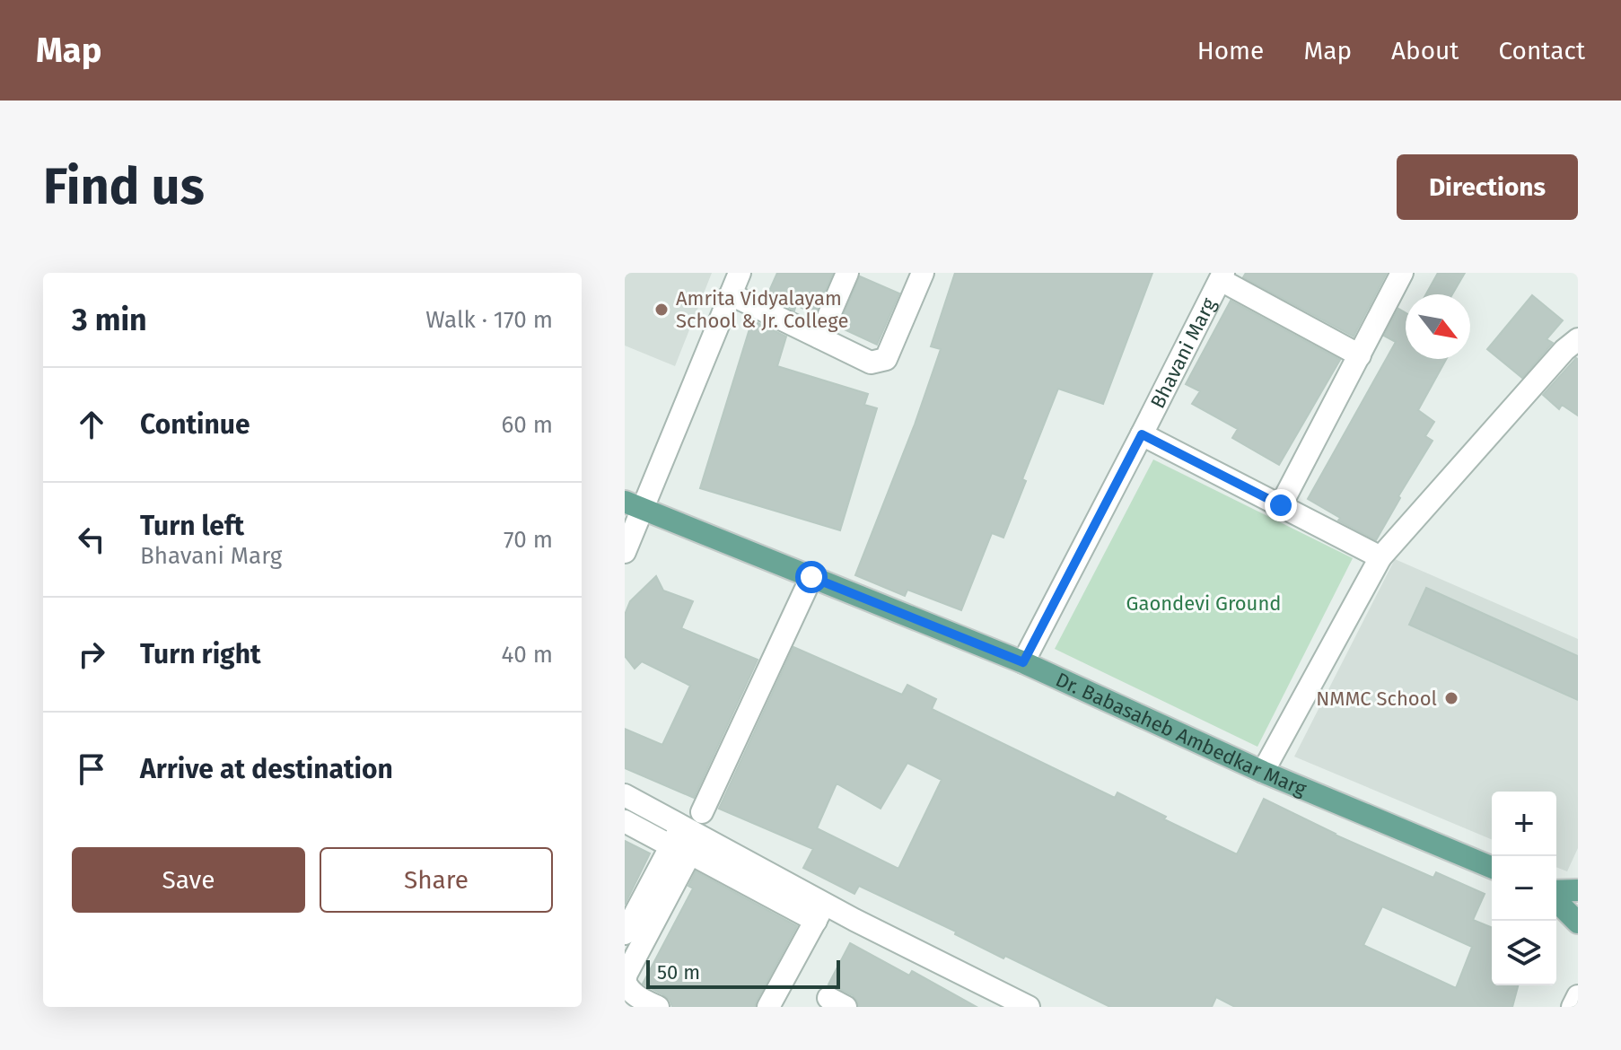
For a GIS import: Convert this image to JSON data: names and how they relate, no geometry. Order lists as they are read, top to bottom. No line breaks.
{"streets":{"main road":["Dr. Babasaheb Ambedkar Marg"],"street":["Bhavani Marg"]},"crossings":[["Bhavani Marg","Dr. Babasaheb Ambedkar Marg"]],"parks":["Gaondevi Ground"],"places":["Amrita Vidyalayam School & Jr. College","NMMC School"],"scale_bar":"50 m","north":"bottom right","page":{"header":"Map","nav":["Home","Map","About","Contact"],"buttons":["Directions",["Save","Share"]],"title":"Find us","heading":["3 min","Walk · 170 m"],"list":[["Continue","60 m"],["Turn left","Bhavani Marg","70 m"],["Turn right","40 m"],"Arrive at destination"],"map_buttons":["+","−"],"scale":"50 m"}}
